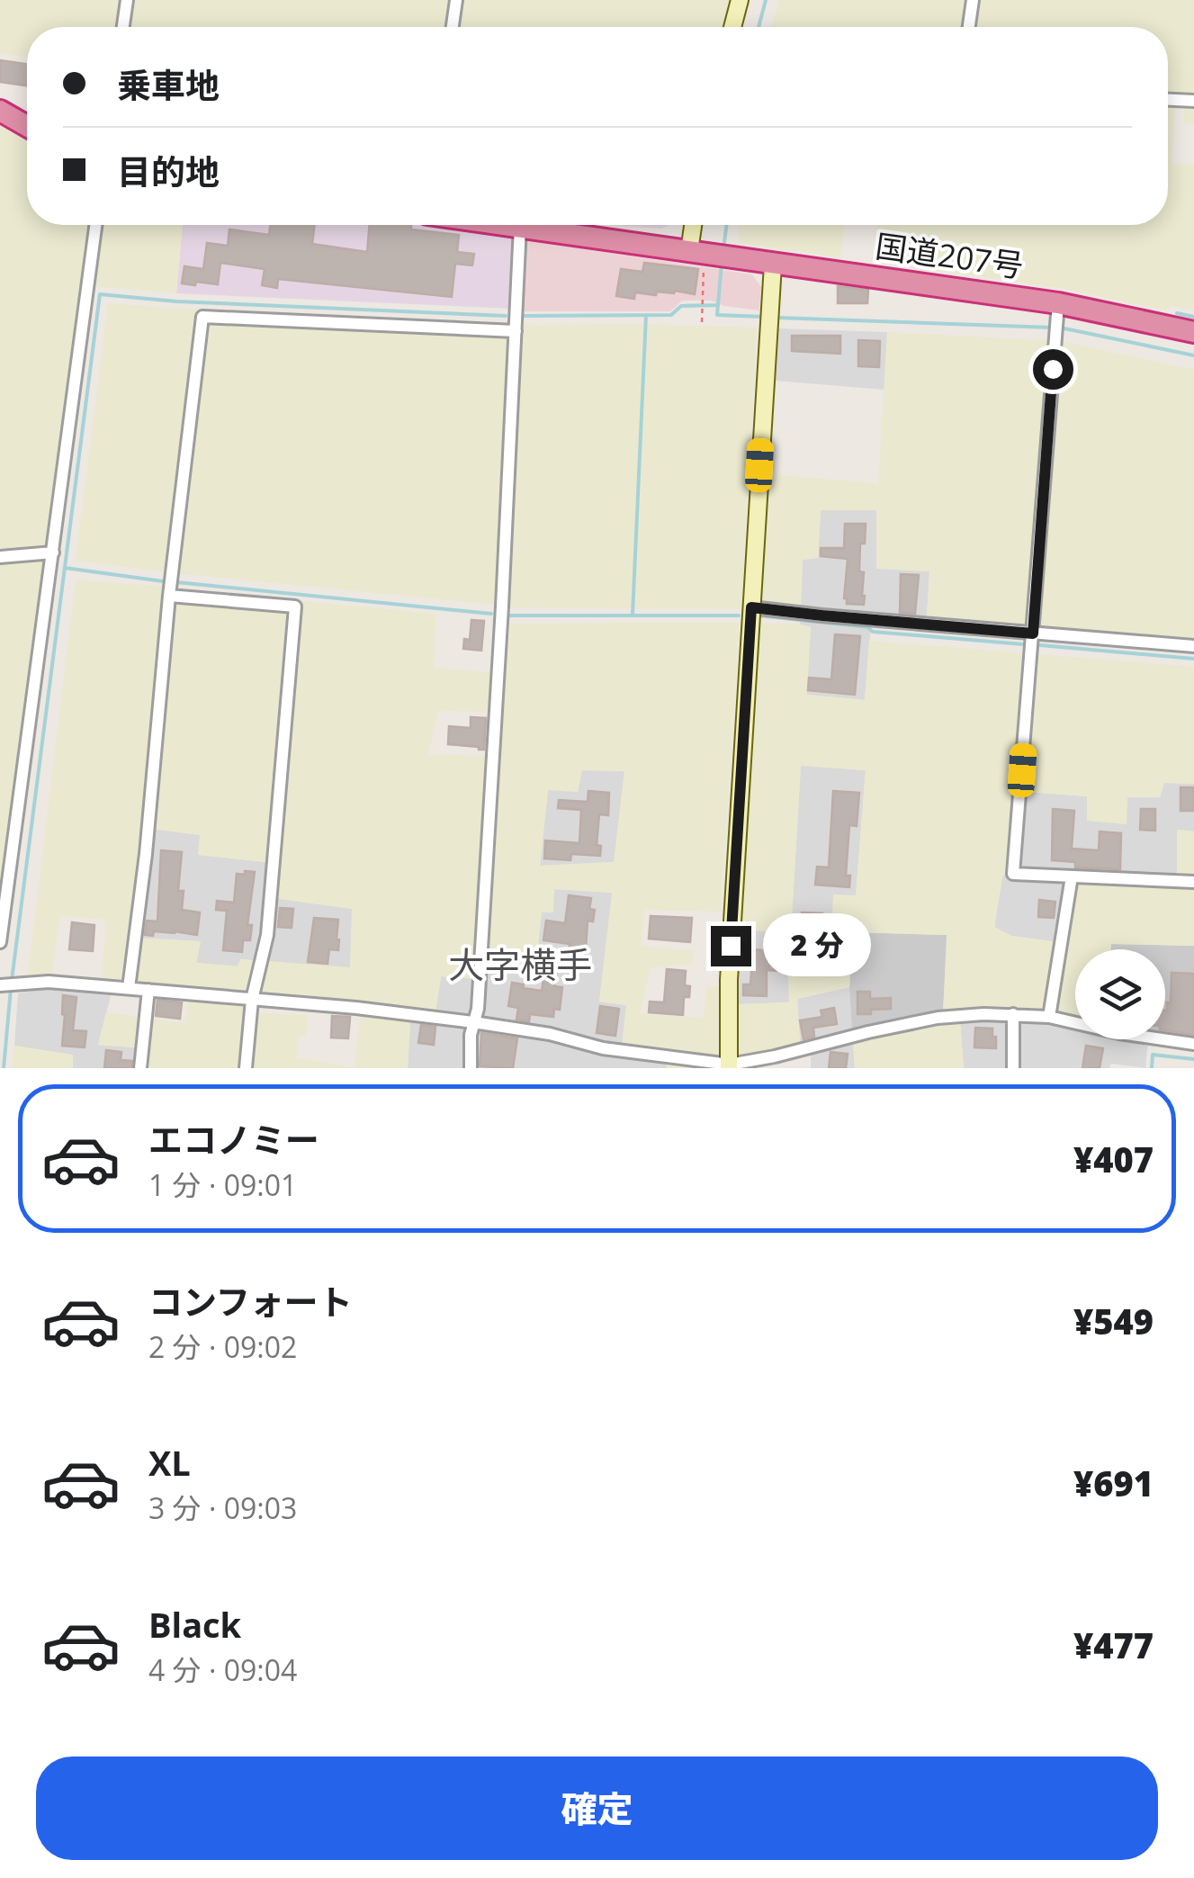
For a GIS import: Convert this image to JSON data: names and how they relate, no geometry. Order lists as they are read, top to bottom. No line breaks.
{"streets":{"highway":["国道207号"]},"districts":["大字横手"],"page":{"banner":["乗車地","目的地"],"bubble":"2 分","list":[{"name":"エコノミー","note":"1 分 · 09:01","value":"¥407"},{"name":"コンフォート","note":"2 分 · 09:02","value":"¥549"},{"name":"XL","note":"3 分 · 09:03","value":"¥691"},{"name":"Black","note":"4 分 · 09:04","value":"¥477"}],"buttons":"確定"}}
